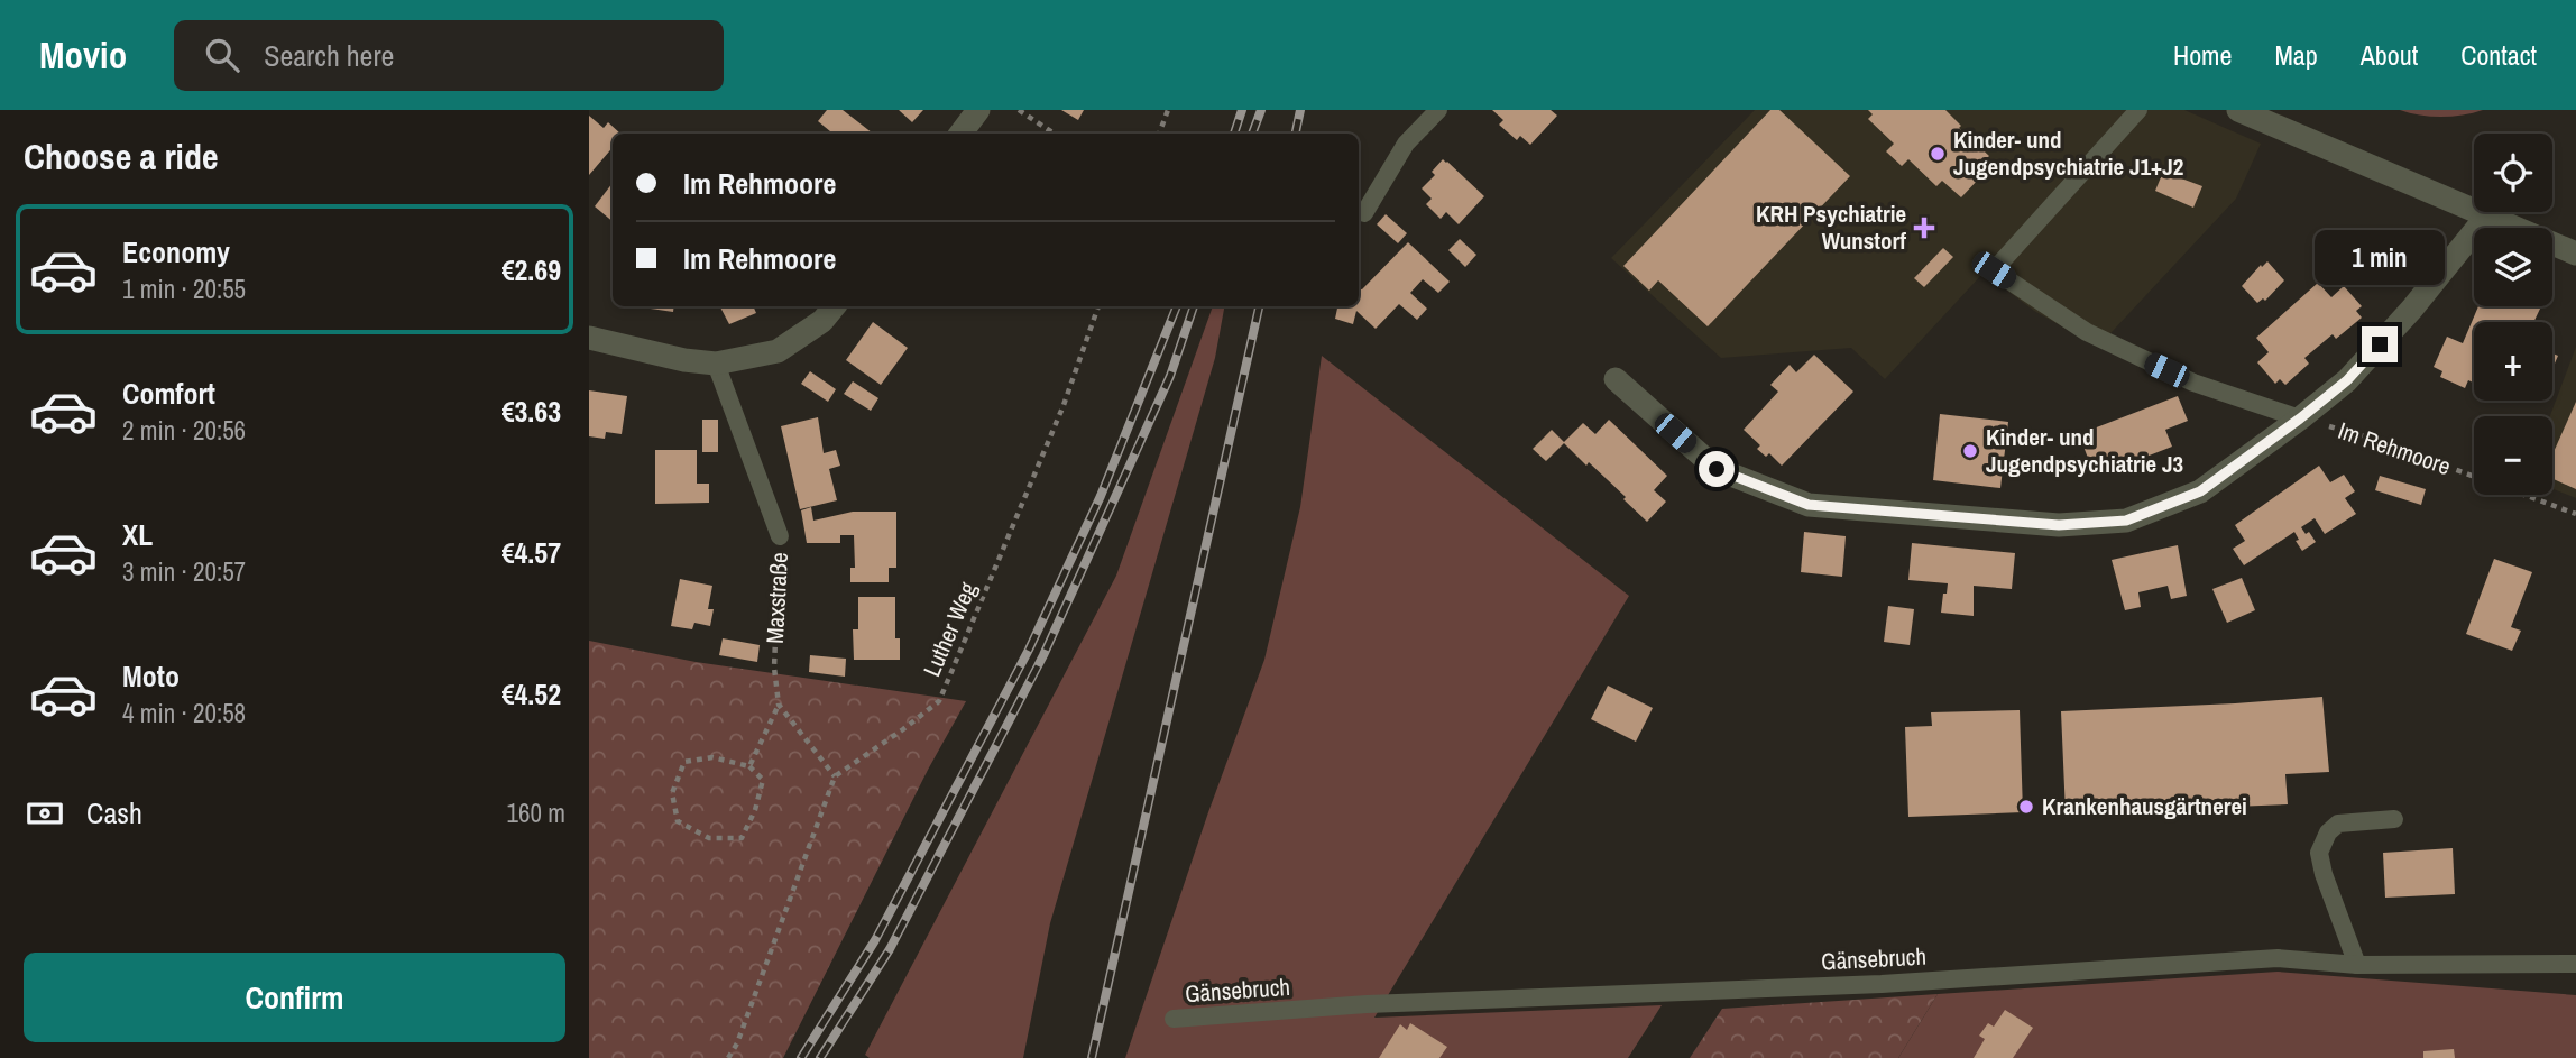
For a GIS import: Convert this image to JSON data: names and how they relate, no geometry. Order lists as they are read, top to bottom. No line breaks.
{"streets":{"street":["Im Rehmoore"],"lane":["Maxstraße","Gänsebruch"],"path":["Luther Weg"]},"places":{"other":["Kinder- und Jugendpsychiatrie J1+J2","Kinder- und Jugendpsychiatrie J3","Krankenhausgärtnerei"],"health":["KRH Psychiatrie Wunstorf"]},"page":{"header":"Movio","search":"Search here","nav":["Home","Map","About","Contact"],"heading":"Choose a ride","map_buttons":["+","−"],"banner":["Im Rehmoore","Im Rehmoore"],"list":[{"name":"Economy","note":"1 min · 20:55","value":"€2.69"},{"name":"Comfort","note":"2 min · 20:56","value":"€3.63"},{"name":"XL","note":"3 min · 20:57","value":"€4.57"},{"name":"Moto","note":"4 min · 20:58","value":"€4.52"}],"bubble":"1 min","pay":["Cash","160 m"],"buttons":"Confirm"}}
